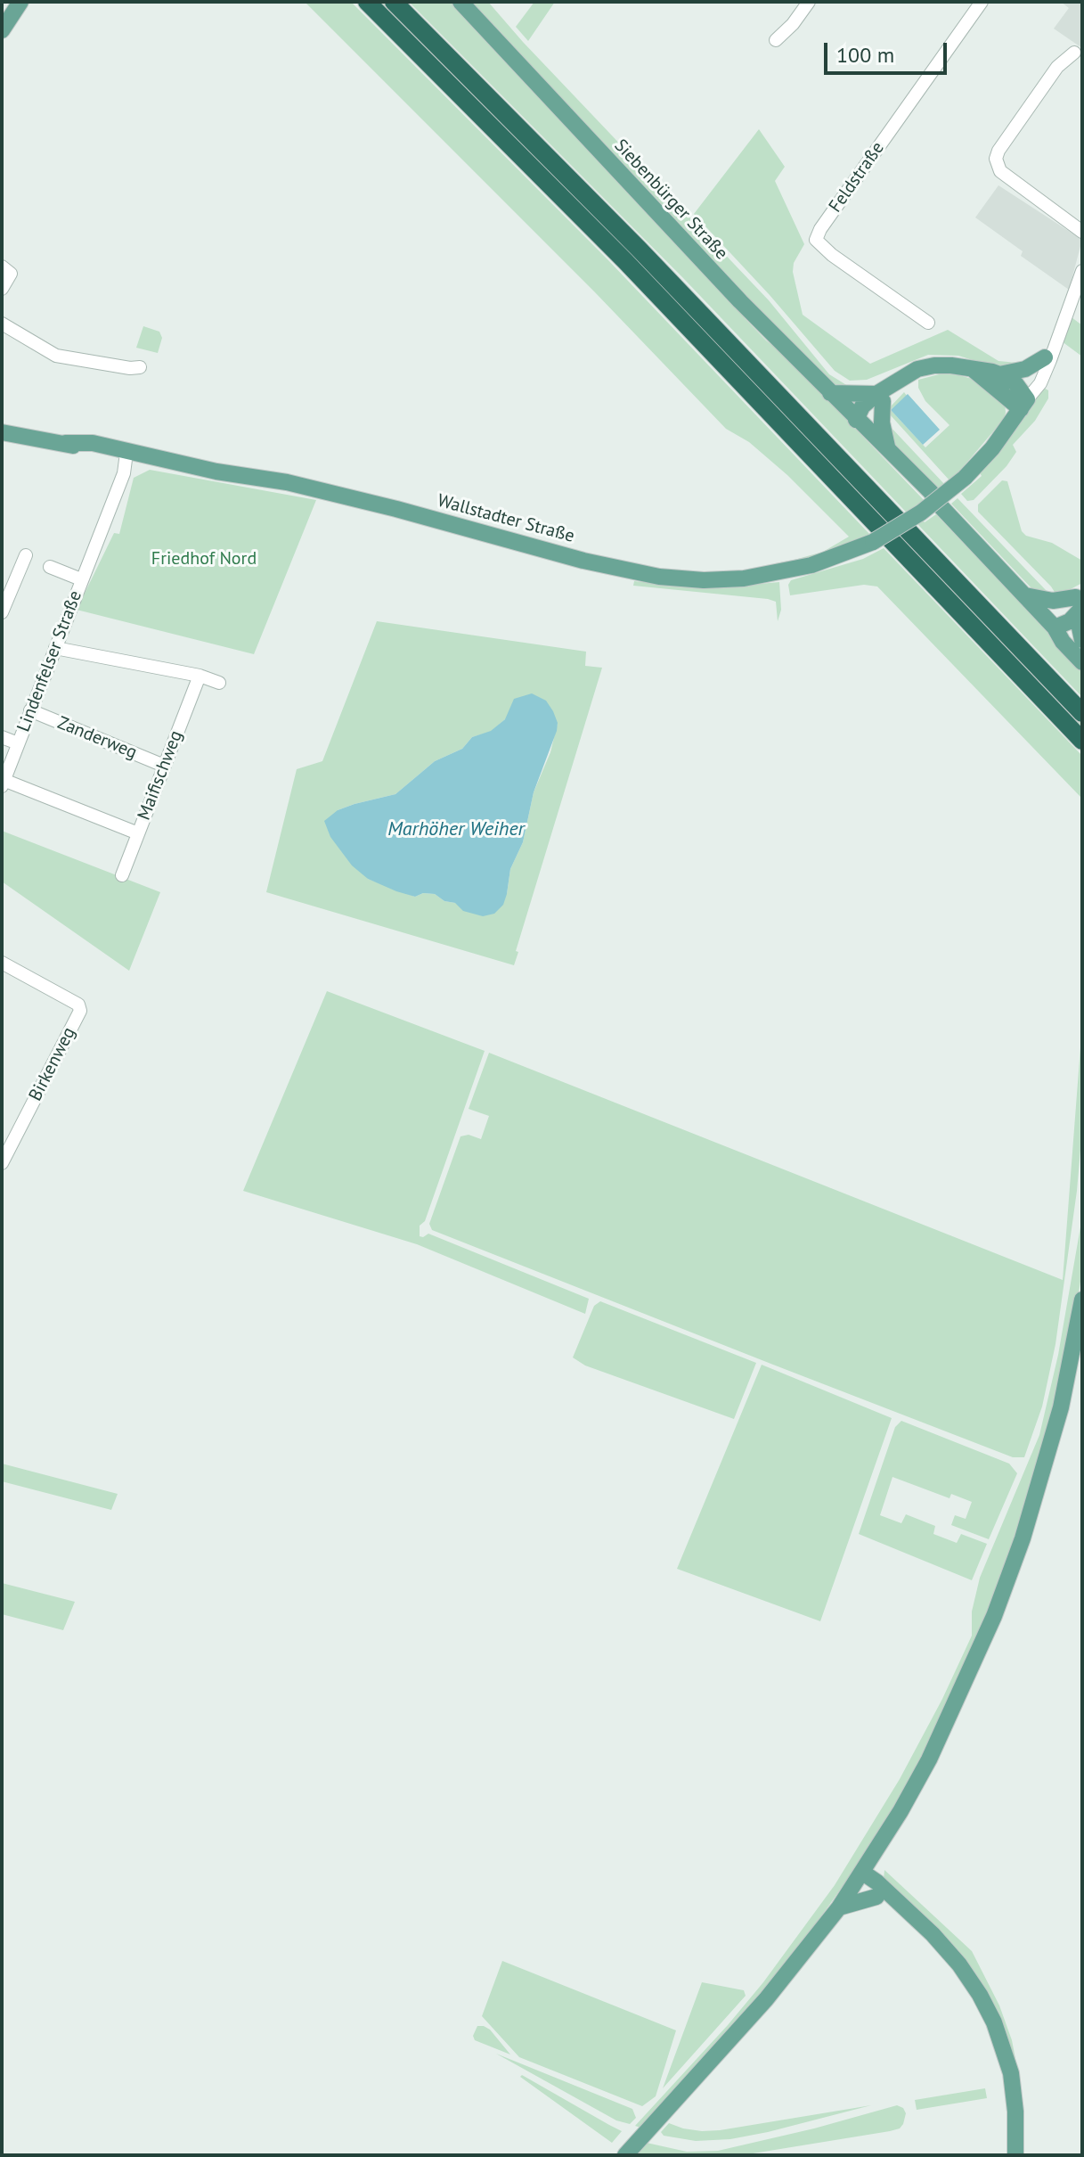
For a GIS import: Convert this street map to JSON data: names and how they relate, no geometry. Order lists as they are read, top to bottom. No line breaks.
{"streets":{"main road":["Siebenbürger Straße","Wallstadter Straße"],"street":["Feldstraße","Lindenfelser Straße","Zanderweg","Maifischweg","Birkenweg"]},"crossings":[["Wallstadter Straße","Lindenfelser Straße"],["Lindenfelser Straße","Zanderweg"],["Zanderweg","Maifischweg"]],"water":["Marhöher Weiher"],"parks":["Friedhof Nord"],"scale_bar":"100 m"}
